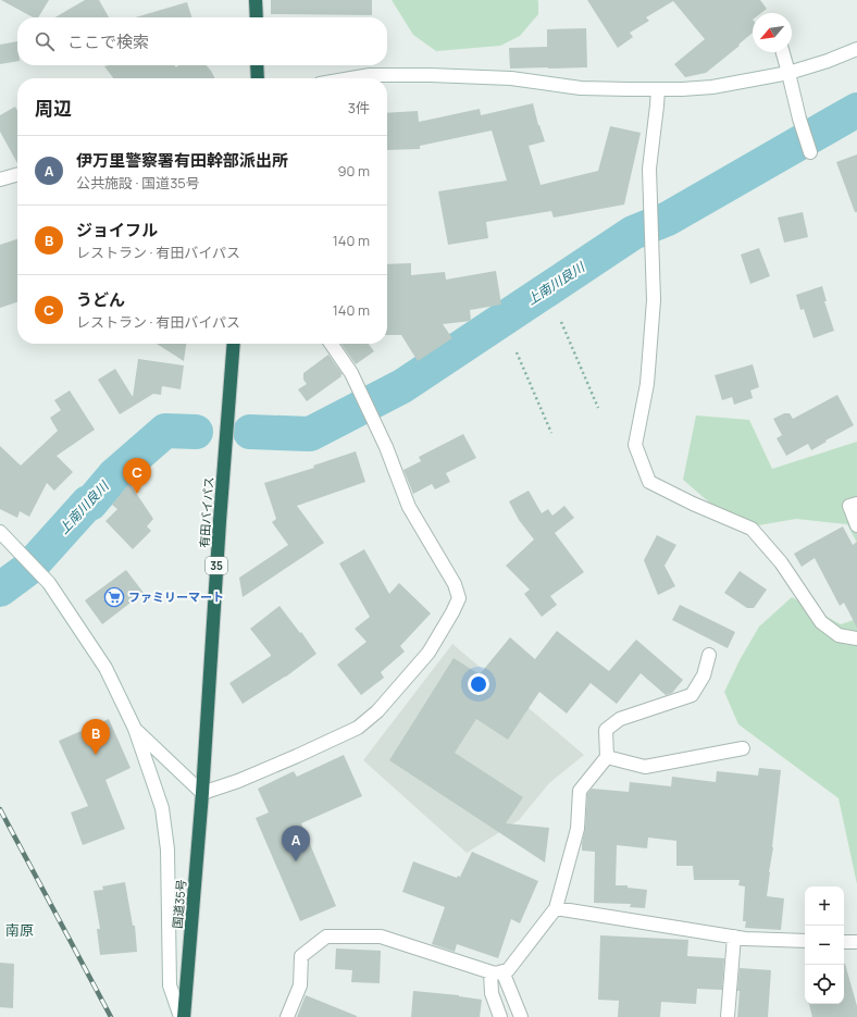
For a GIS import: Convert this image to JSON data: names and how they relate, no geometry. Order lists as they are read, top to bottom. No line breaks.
{"streets":{"highway":["有田バイパス","35","国道35号"]},"crossings":[["有田バイパス","国道35号"]],"districts":["南原"],"water":["上南川良川"],"places":{"supermarket":["ファミリーマート"]},"north":"bottom left","page":{"search":"ここで検索","heading":["周辺","3件"],"list":[{"mark":"A","name":"伊万里警察署有田幹部派出所","note":"公共施設 · 国道35号","value":"90 m"},{"mark":"B","name":"ジョイフル","note":"レストラン · 有田バイパス","value":"140 m"},{"mark":"C","name":"うどん","note":"レストラン · 有田バイパス","value":"140 m"}],"pins":["C","B","A"],"map_buttons":["+","−"]}}
